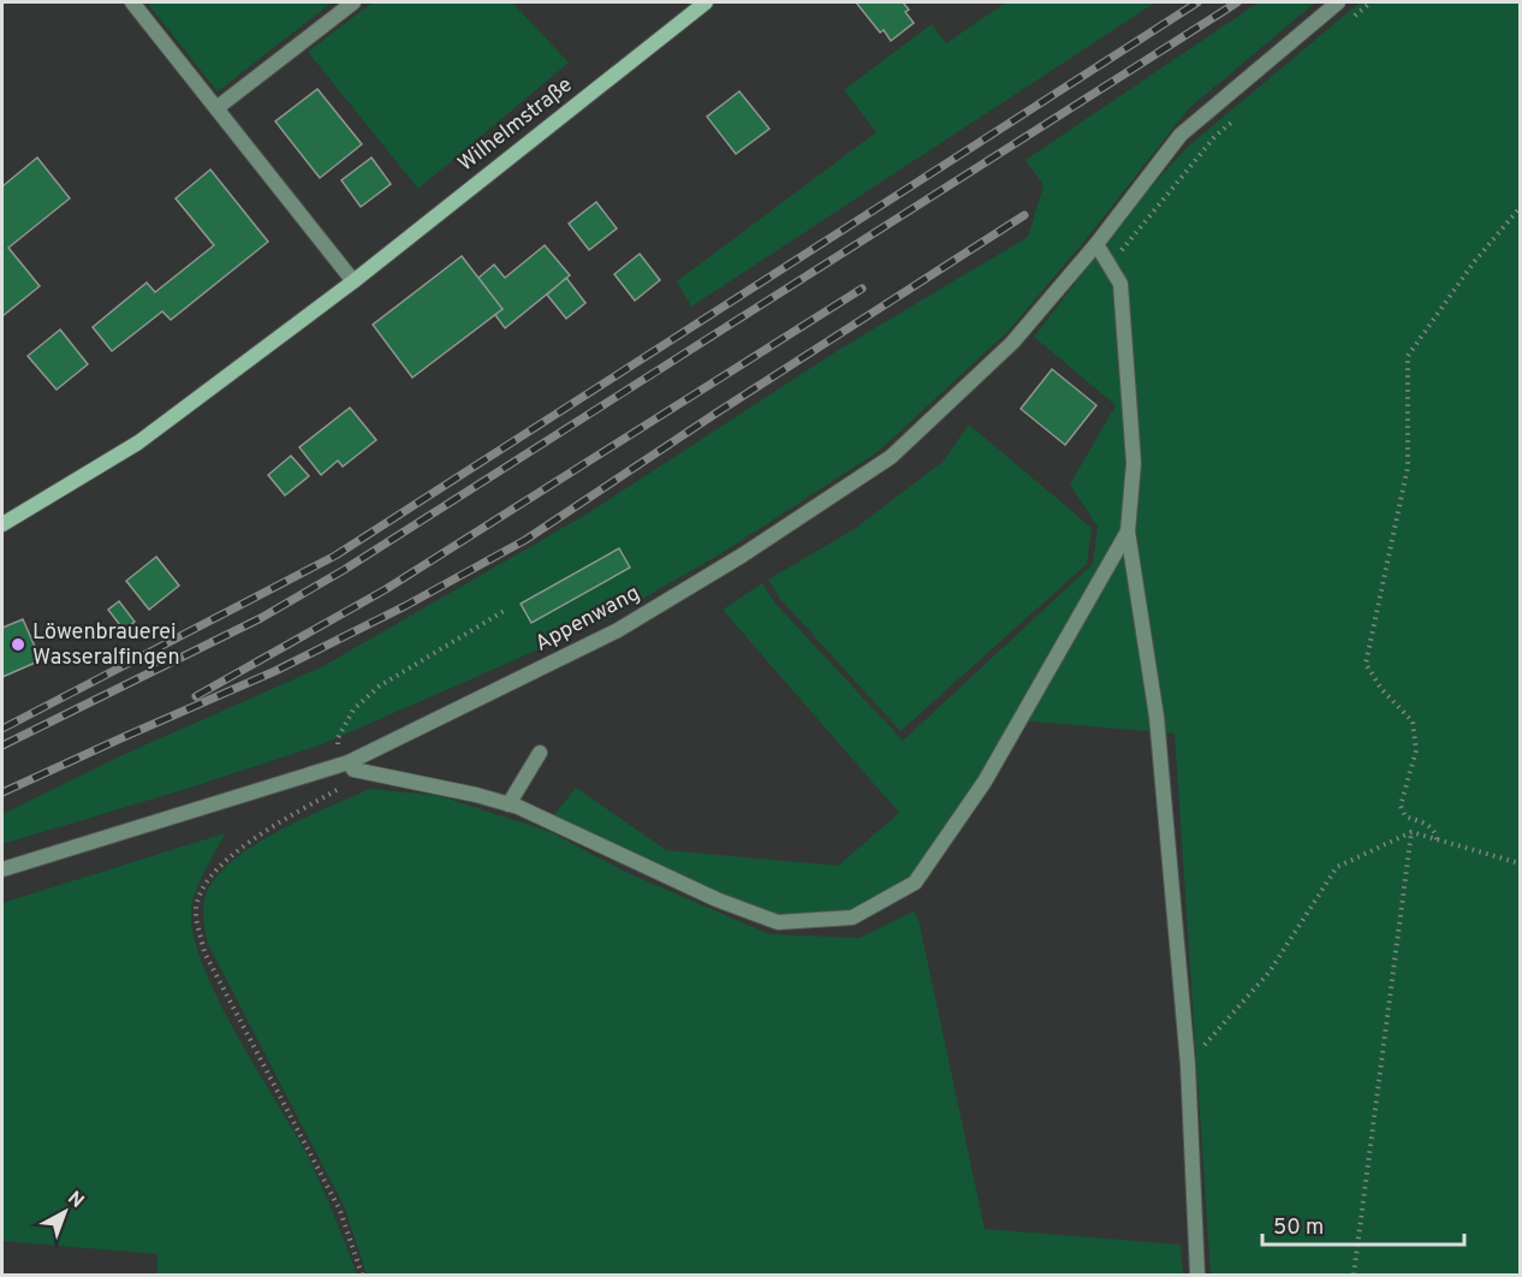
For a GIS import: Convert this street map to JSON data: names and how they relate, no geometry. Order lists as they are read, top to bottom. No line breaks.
{"streets":{"main road":["Wilhelmstraße"],"street":["Appenwang"]},"places":["Löwenbrauerei Wasseralfingen"],"scale_bar":"50 m","north":"top right"}
